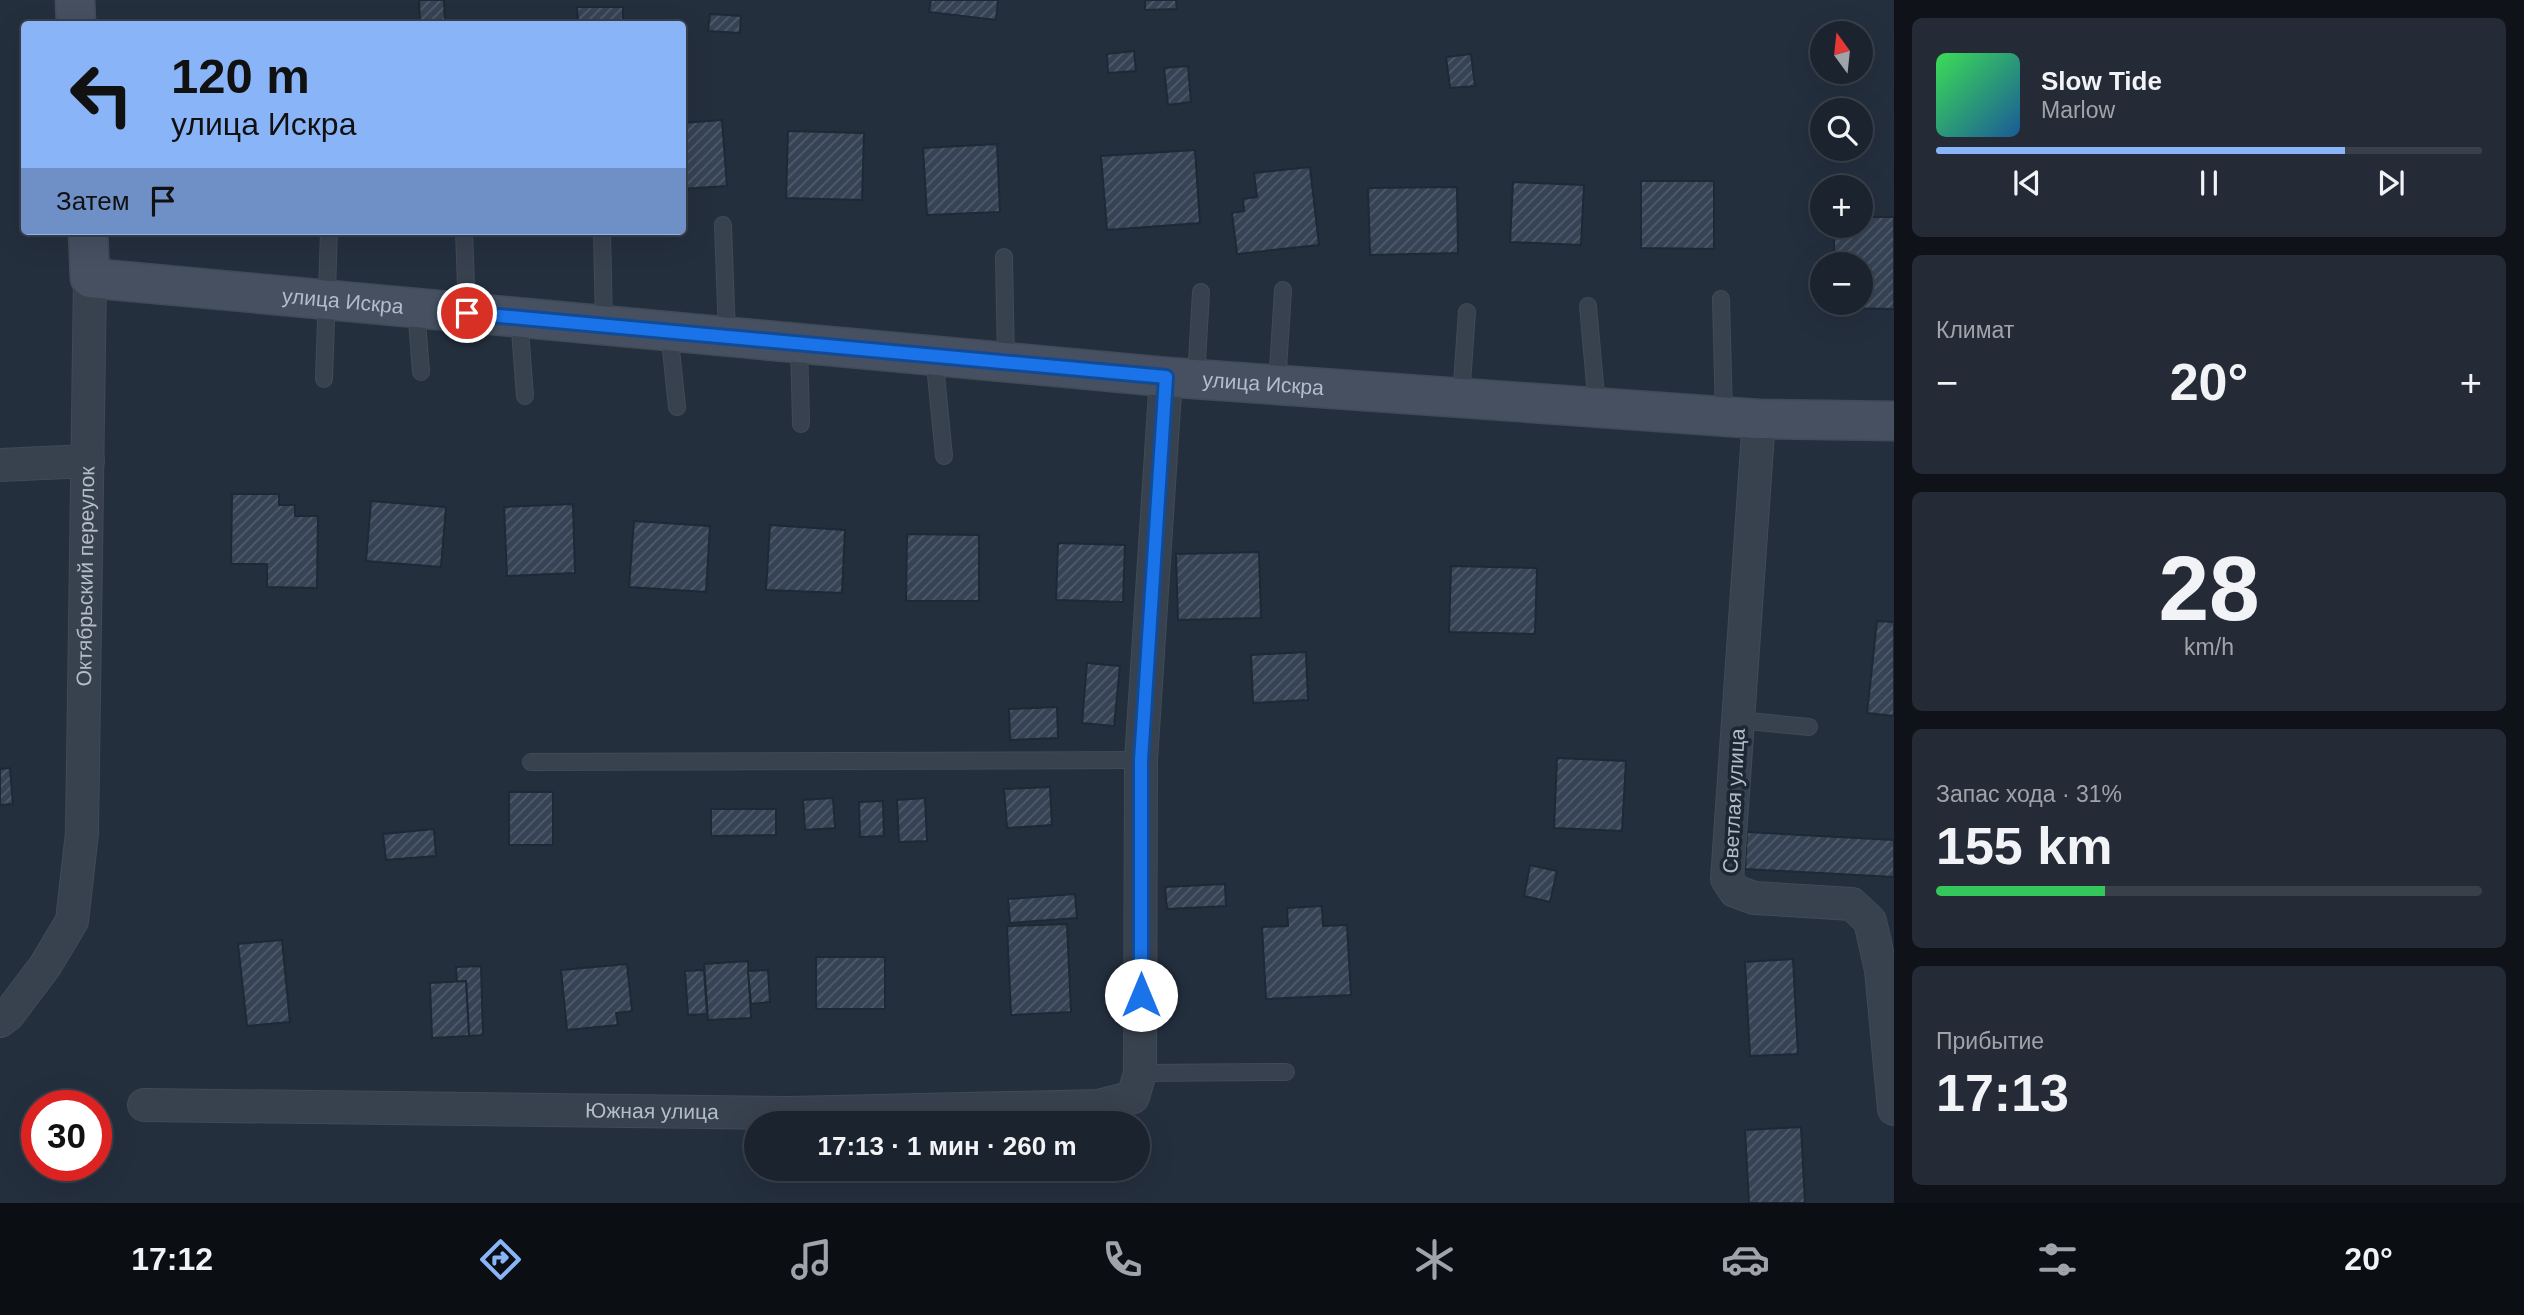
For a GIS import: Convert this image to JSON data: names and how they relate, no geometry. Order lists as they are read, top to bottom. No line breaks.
{"streets":{"street":["улица Искра","Октябрьский переулок","Светлая улица","Южная улица"]},"crossings":[["улица Искра","Октябрьский переулок"],["улица Искра","Светлая улица"]],"north":"top","page":{"map_buttons":["+","−"],"turn":["120 m","улица Искра"],"song":["Slow Tide","Marlow"],"then":"Затем","tile":["Климат",["28","km/h"],["Запас хода · 31%","155 km"],["Прибытие","17:13"]],"heat":["−","20°","+"],"limit":"30","trip":"17:13 · 1 мин · 260 m","tabs":["17:12","20°"]}}
